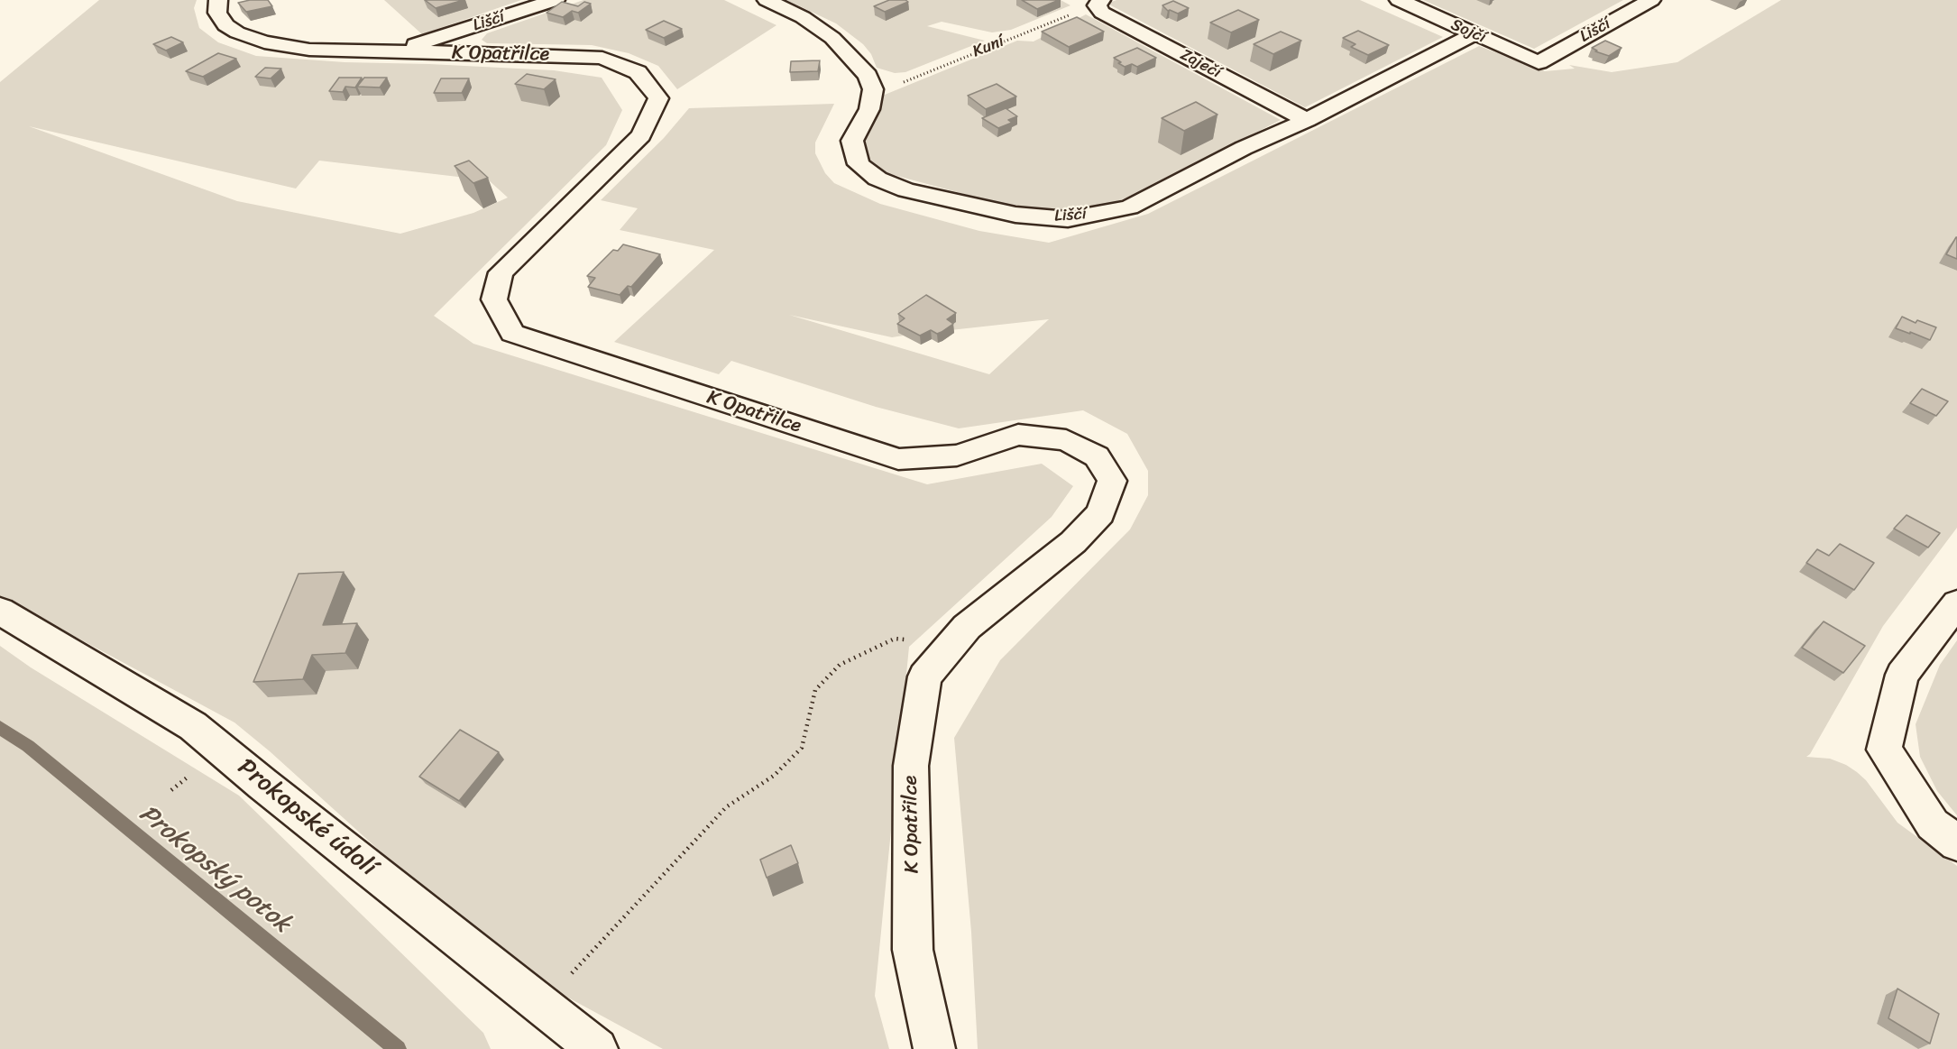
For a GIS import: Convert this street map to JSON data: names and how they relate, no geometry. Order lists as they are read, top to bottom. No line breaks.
{"streets":{"street":["Liščí","Sojčí","K Opatřilce","Zaječí","Prokopské údolí"],"path":["Kuní"]},"crossings":[["Liščí","Sojčí"],["Liščí","Kuní"],["Liščí","K Opatřilce"],["Liščí","Zaječí"],["Kuní","Zaječí"]],"water":["Prokopský potok"]}
